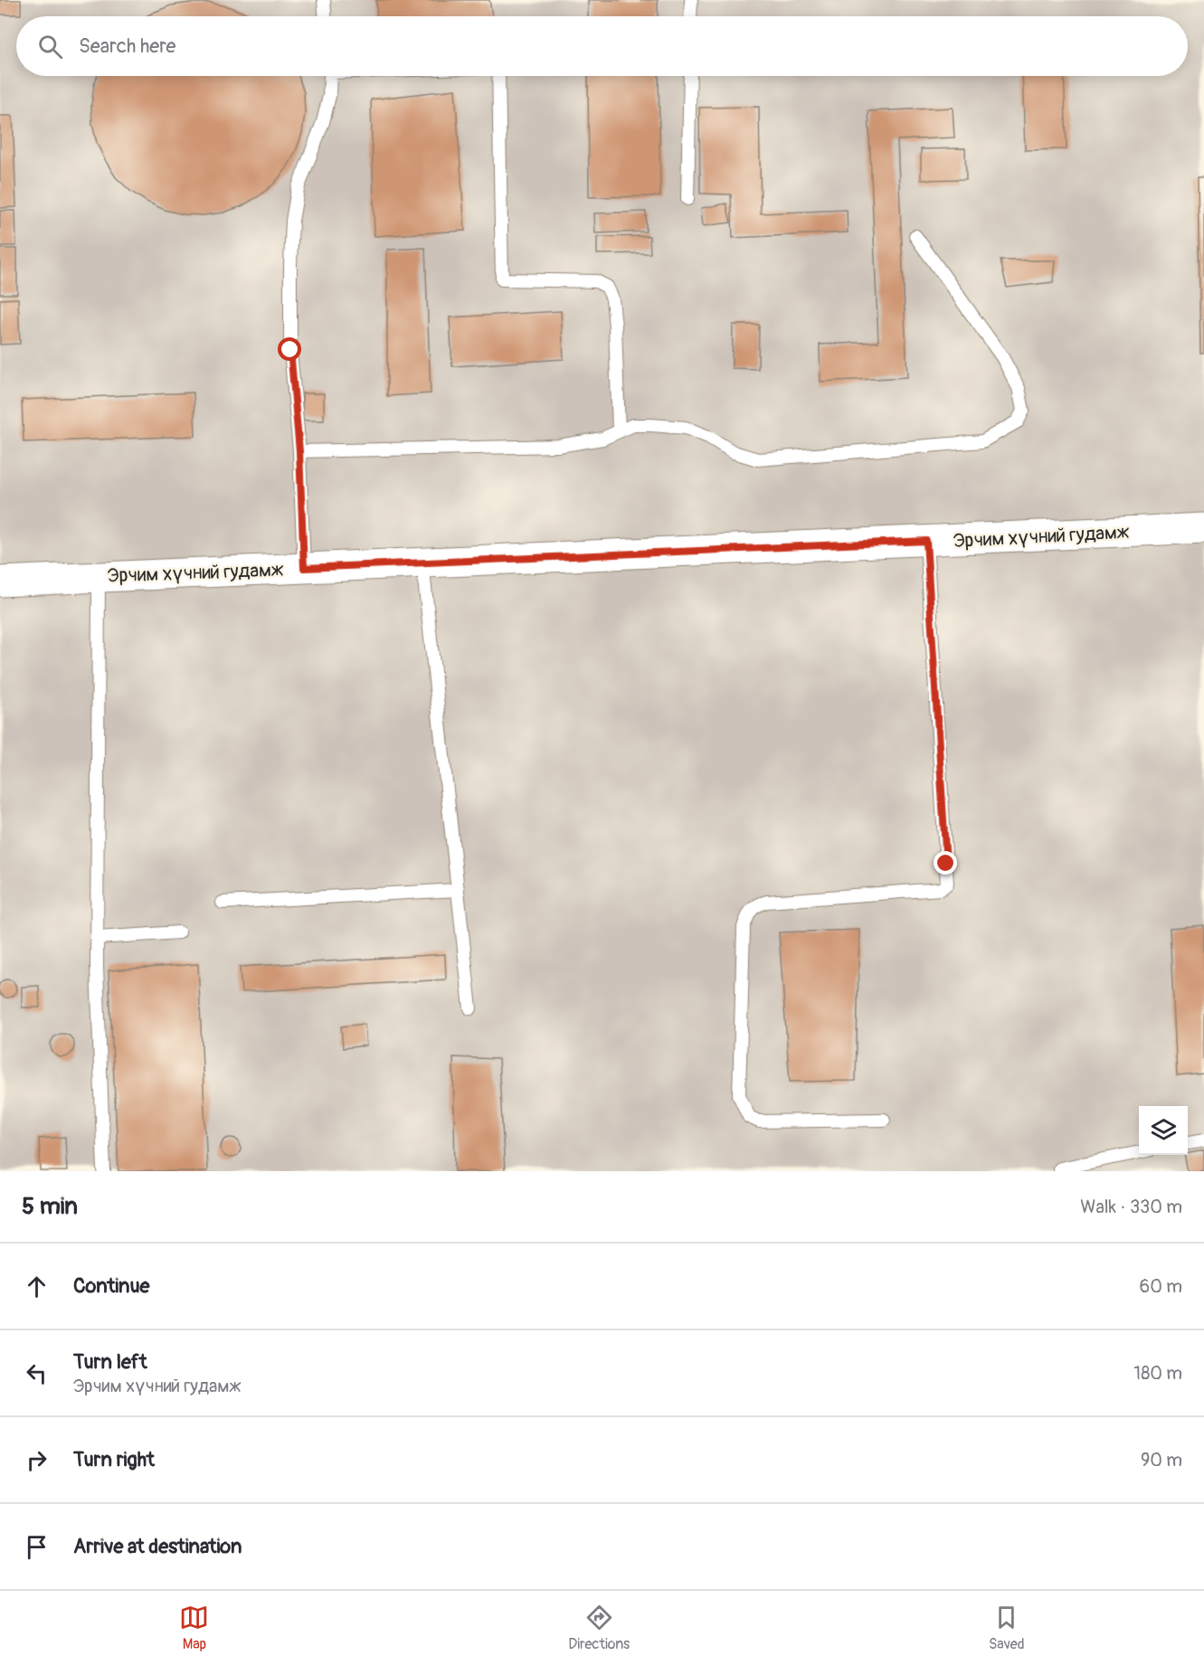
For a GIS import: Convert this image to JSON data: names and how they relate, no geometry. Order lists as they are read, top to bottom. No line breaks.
{"streets":{"main road":["Эрчим хүчний гудамж"]},"page":{"search":"Search here","heading":["5 min","Walk · 330 m"],"list":[["Continue","60 m"],["Turn left","Эрчим хүчний гудамж","180 m"],["Turn right","90 m"],"Arrive at destination"],"nav":["Map","Directions","Saved"]}}
